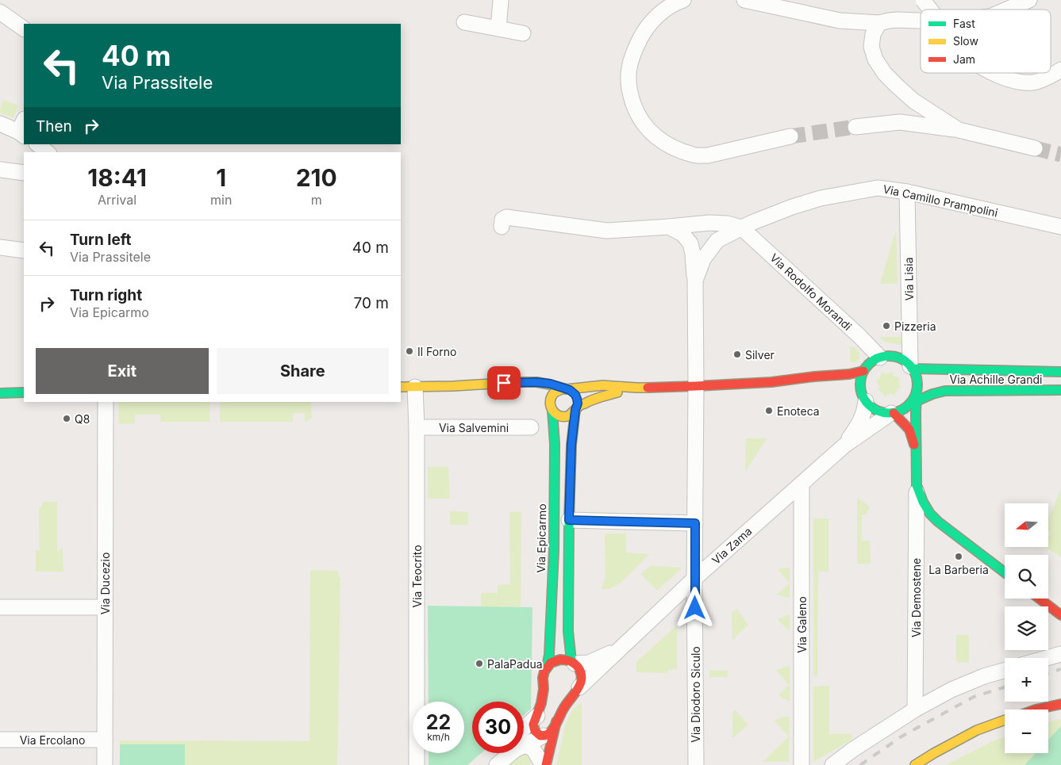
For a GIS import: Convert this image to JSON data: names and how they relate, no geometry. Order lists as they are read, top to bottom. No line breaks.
{"streets":{"main road":["Via Achille Grandi","Via Epicarmo"],"street":["Via Camillo Prampolini","Via Lisia","Via Rodolfo Morandi","Via Salvemini","Via Zama","Via Teocrito","Via Ducezio","Via Demostene","Via Galeno","Via Diodoro Siculo","Via Ercolano"]},"crossings":[["Via Camillo Prampolini","Via Lisia"],["Via Camillo Prampolini","Via Rodolfo Morandi"],["Via Camillo Prampolini","Via Diodoro Siculo"],["Via Lisia","Via Rodolfo Morandi"],["Via Lisia","Via Achille Grandi"],["Via Rodolfo Morandi","Via Achille Grandi"],["Via Salvemini","Via Teocrito"],["Via Zama","Via Galeno"],["Via Zama","Via Diodoro Siculo"],["Via Ducezio","Via Ercolano"]],"places":["Pizzeria","Il Forno","Silver","Enoteca","Q8","La Barberia","PalaPadua"],"legend":["Fast","Slow","Jam"],"north":"left","page":{"turn":["40 m","Via Prassitele"],"then":"Then","eta":["18:41","Arrival","1","min","210","m"],"list":[{"name":"Turn left","note":"Via Prassitele","value":"40 m"},{"name":"Turn right","note":"Via Epicarmo","value":"70 m"}],"buttons":["Exit","Share"],"map_buttons":["+","−"],"speed":"22 km/h","limit":"30"}}
